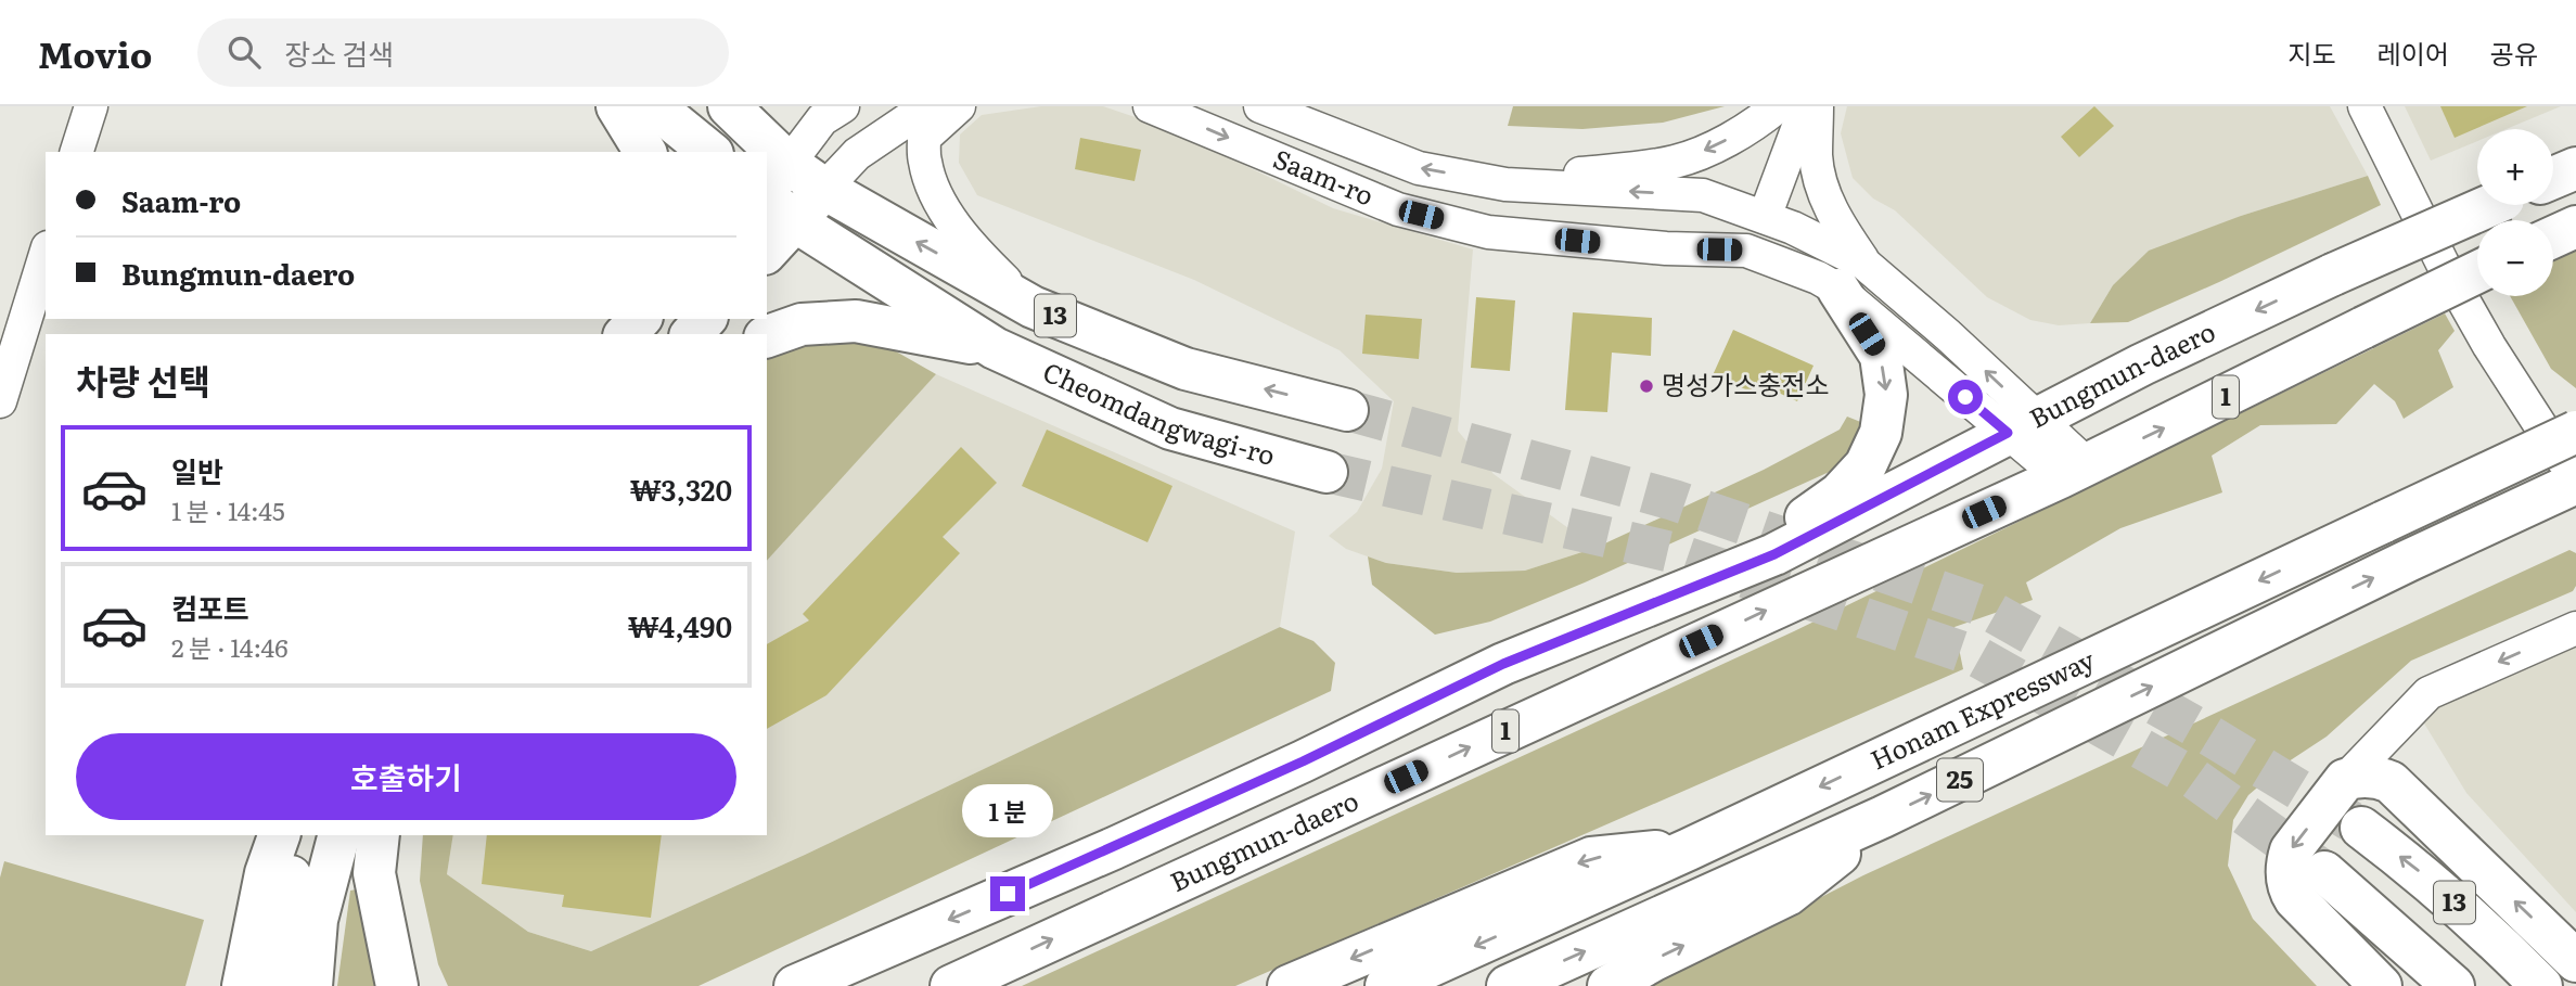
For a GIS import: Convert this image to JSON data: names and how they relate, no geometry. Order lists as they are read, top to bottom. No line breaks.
{"streets":{"main road":["13","Bungmun-daero","1","Cheomdangwagi-ro","Honam Expressway","25"],"street":["Saam-ro"]},"crossings":[["Saam-ro","Bungmun-daero"],["13","Cheomdangwagi-ro"]],"places":["명성가스충전소"],"page":{"header":"Movio","search":"장소 검색","nav":["지도","레이어","공유"],"map_buttons":["+","−"],"banner":["Saam-ro","Bungmun-daero"],"heading":"차량 선택","list":[{"name":"일반","note":"1 분 · 14:45","value":"₩3,320"},{"name":"컴포트","note":"2 분 · 14:46","value":"₩4,490"}],"buttons":"호출하기","bubble":"1 분"}}
